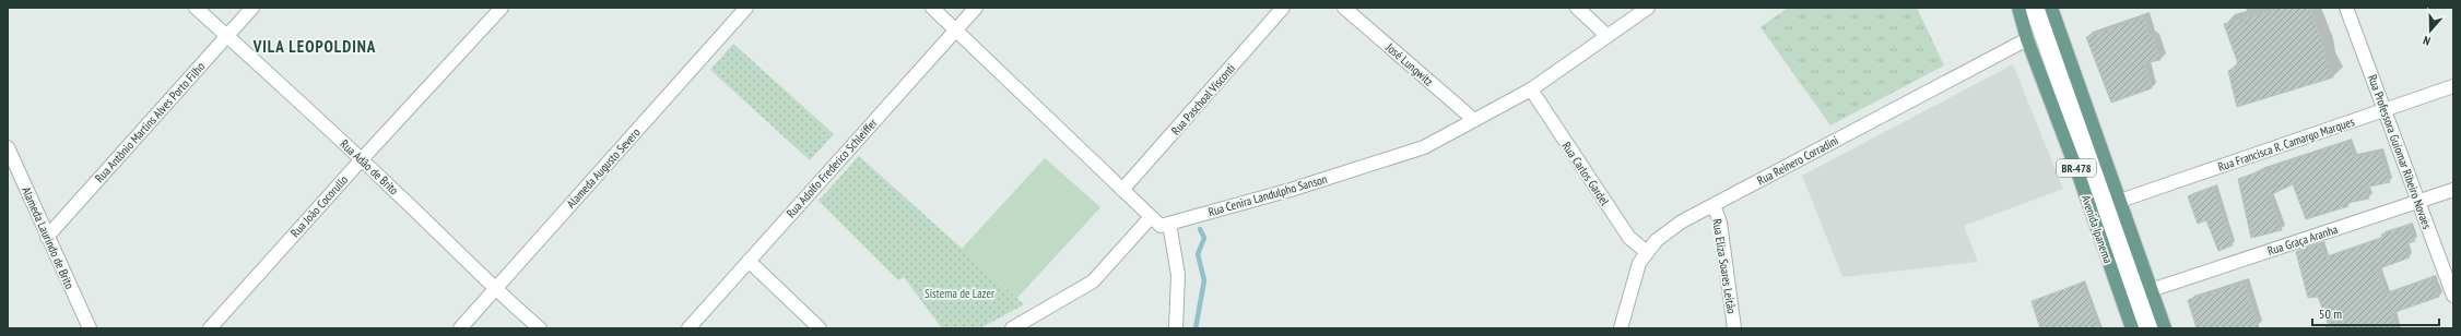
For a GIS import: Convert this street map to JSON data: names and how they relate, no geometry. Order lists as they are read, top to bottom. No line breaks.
{"streets":{"main road":["BR-478","Avenida Ipanema"],"street":["José Lungwitz","Rua Paschoal Visconti","Rua Antônio Martins Alves Porto Filho","Rua Francisca R. Camargo Marques","Rua Professora Guiomar Ribeiro Novaes","Rua Reinero Corradini","Rua Adão de Brito","Alameda Augusto Severo","Rua Adolfo Frederico Schleiffer","Rua Carlos Gardel","Rua Cenira Landulpho Sanson","Rua João Cocorullo","Alameda Laurindo de Brito","Rua Graça Aranha","Rua Eliza Soares Leitão"]},"crossings":[["José Lungwitz","Rua Cenira Landulpho Sanson"],["Rua Antônio Martins Alves Porto Filho","Rua Adão de Brito"],["Rua Antônio Martins Alves Porto Filho","Alameda Laurindo de Brito"],["Rua Francisca R. Camargo Marques","Rua Professora Guiomar Ribeiro Novaes"],["Rua Francisca R. Camargo Marques","BR-478"],["Rua Professora Guiomar Ribeiro Novaes","Rua Graça Aranha"],["Rua Reinero Corradini","Rua Carlos Gardel"],["Rua Reinero Corradini","Avenida Ipanema"],["Rua Reinero Corradini","Rua Eliza Soares Leitão"],["Rua Adão de Brito","Alameda Augusto Severo"],["Rua Adão de Brito","Rua João Cocorullo"],["BR-478","Rua Graça Aranha"],["Rua Carlos Gardel","Rua Cenira Landulpho Sanson"]],"districts":["VILA LEOPOLDINA"],"parks":["Sistema de Lazer"],"scale_bar":"50 m","north":"bottom"}
